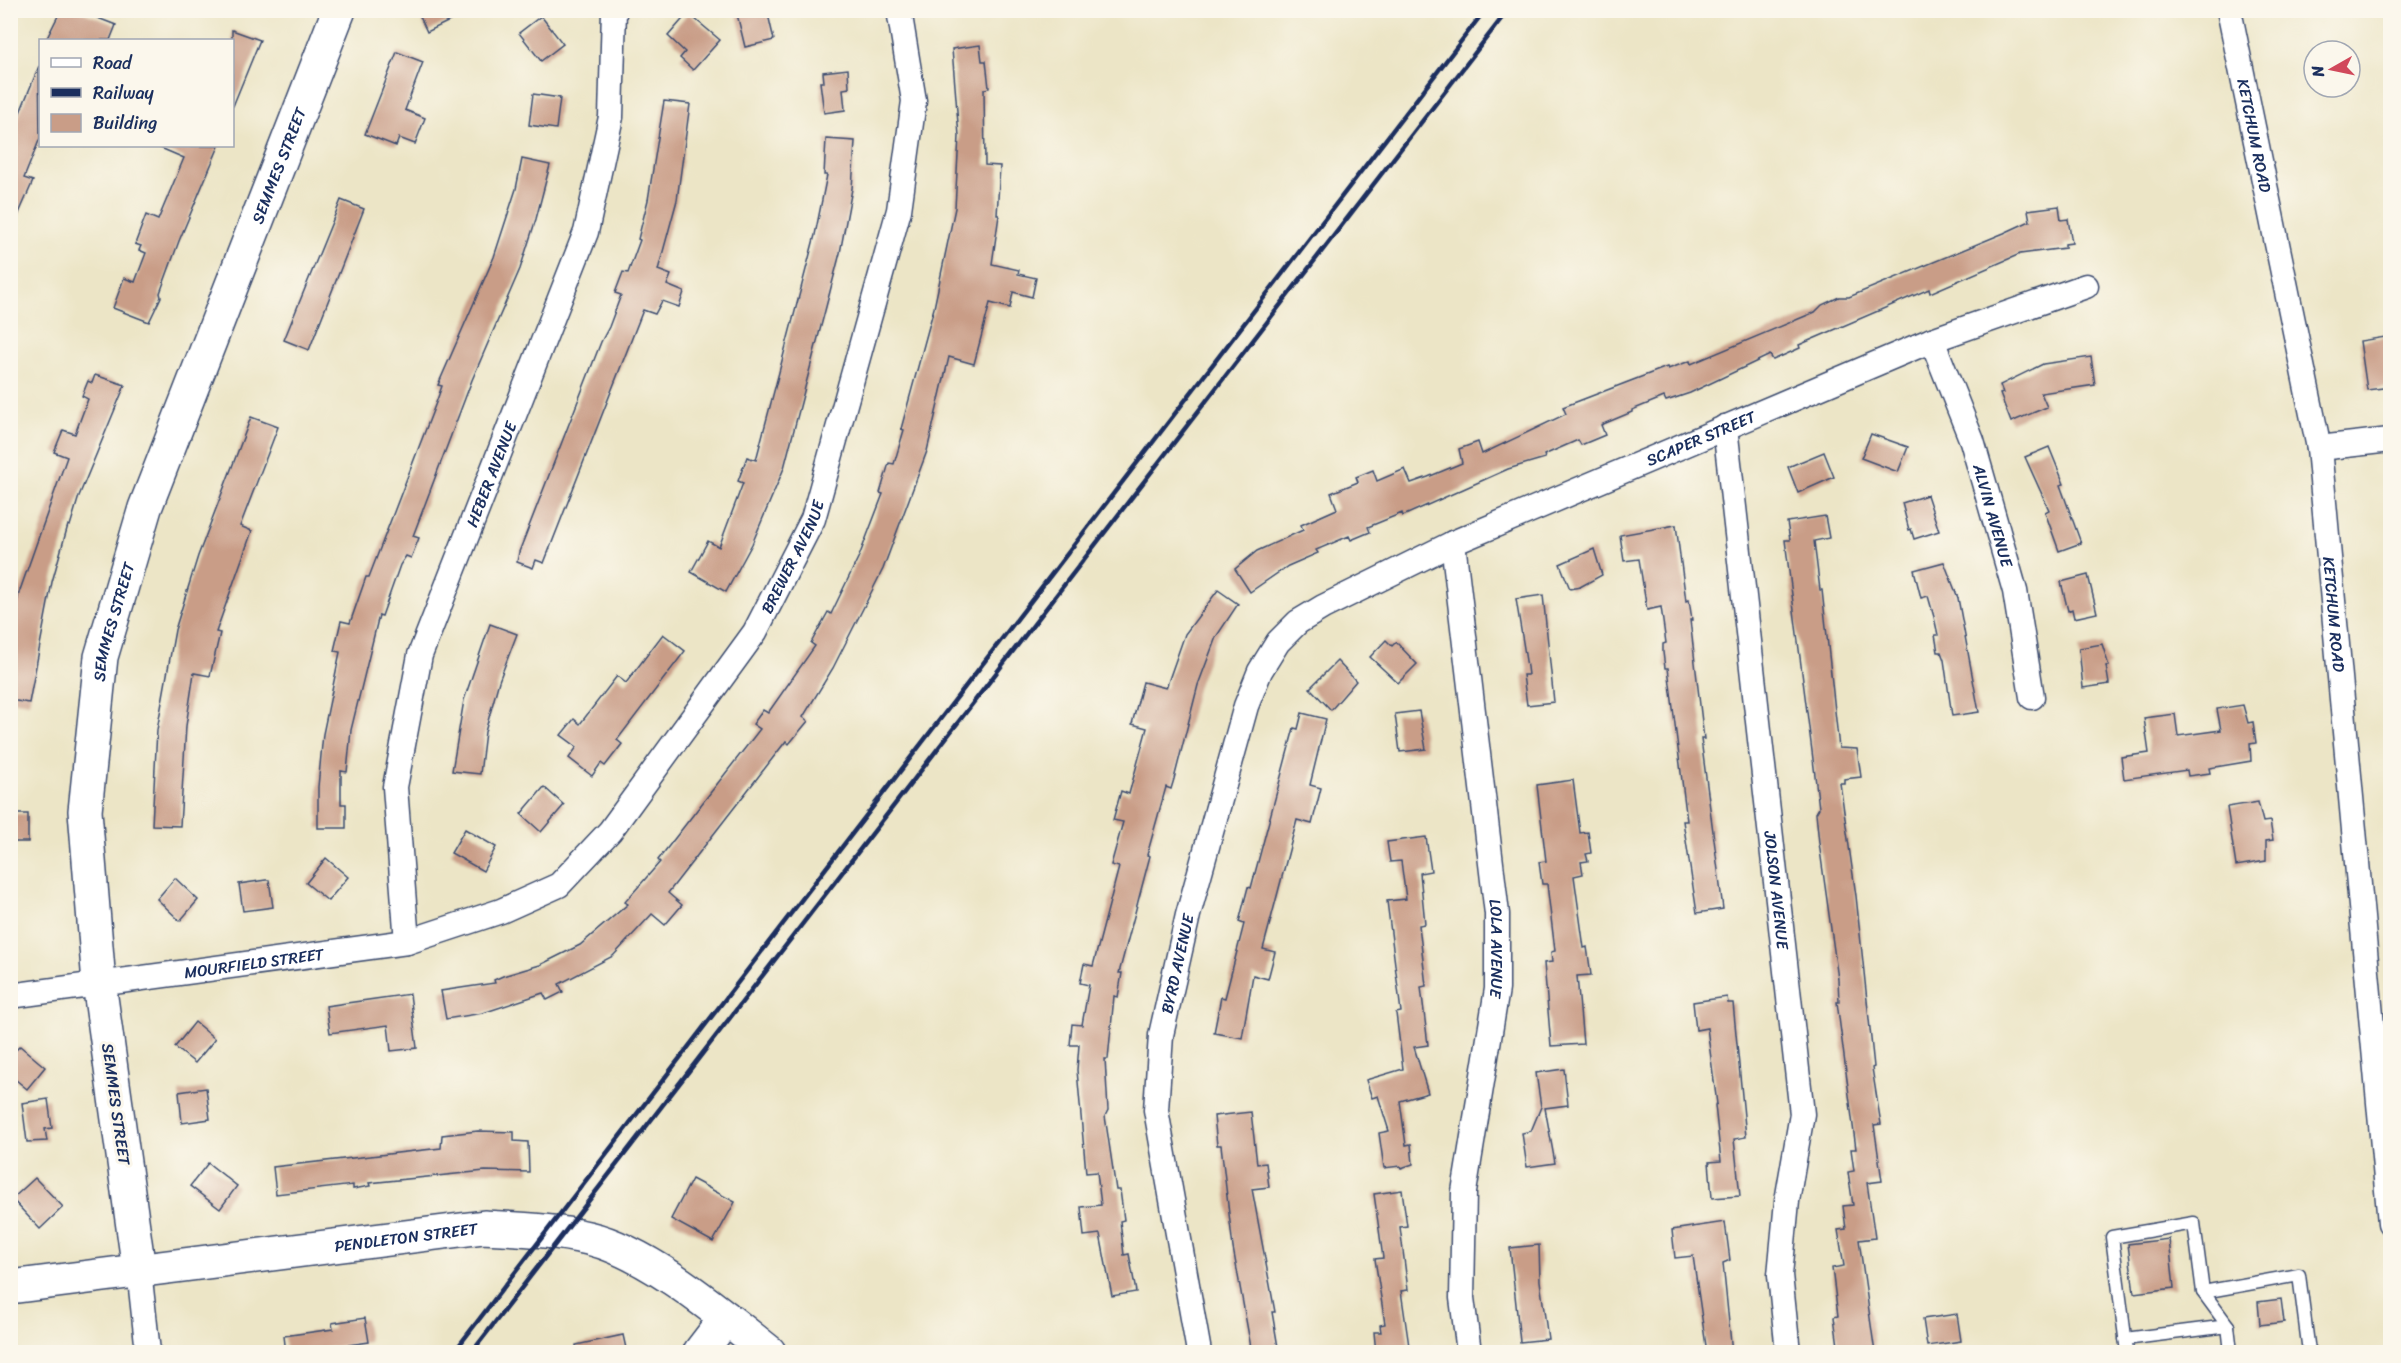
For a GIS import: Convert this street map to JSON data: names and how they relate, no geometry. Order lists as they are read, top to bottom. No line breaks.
{"streets":{"main road":["SEMMES STREET","PENDLETON STREET"],"street":["KETCHUM ROAD","SCAPER STREET","HEBER AVENUE","ALVIN AVENUE","BREWER AVENUE","JOLSON AVENUE","LOLA AVENUE","MOURFIELD STREET","BYRD AVENUE"]},"crossings":[["SEMMES STREET","MOURFIELD STREET"],["SEMMES STREET","PENDLETON STREET"],["SCAPER STREET","ALVIN AVENUE"],["SCAPER STREET","JOLSON AVENUE"],["SCAPER STREET","LOLA AVENUE"],["SCAPER STREET","BYRD AVENUE"],["HEBER AVENUE","BREWER AVENUE"],["HEBER AVENUE","MOURFIELD STREET"],["BREWER AVENUE","MOURFIELD STREET"]],"legend":["Road","Railway","Building"],"north":"left"}
